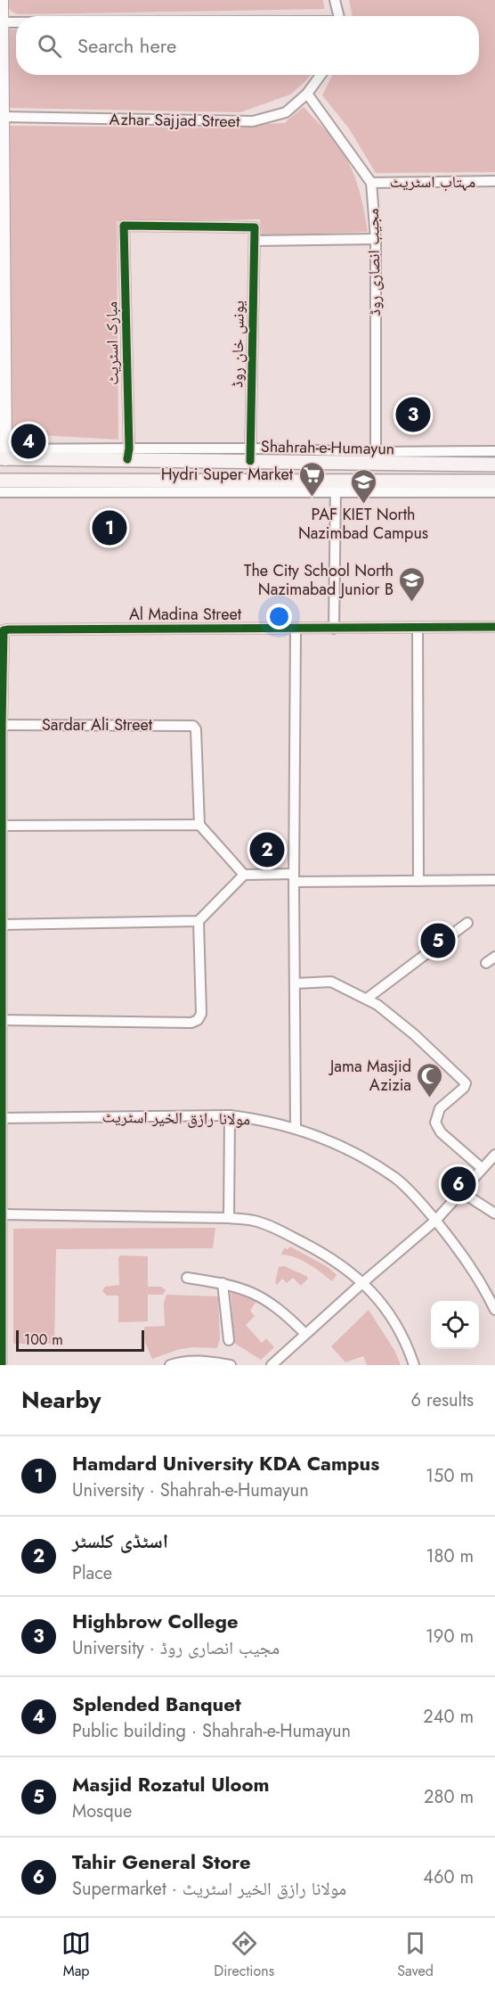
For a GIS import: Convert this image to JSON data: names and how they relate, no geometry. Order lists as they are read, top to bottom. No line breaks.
{"streets":{"main road":["Shahrah-e-Humayun"],"street":["Azhar Sajjad Street","مہتاب اسٹریٹ","مجیب انصاری روڈ","مبارک اسٹریٹ","یونس خان روڈ","Al Madina Street","Sardar Ali Street","مولانا رازق الخیر اسٹریٹ"]},"crossings":[["مہتاب اسٹریٹ","مجیب انصاری روڈ"],["مجیب انصاری روڈ","Shahrah-e-Humayun"],["مبارک اسٹریٹ","یونس خان روڈ"],["مبارک اسٹریٹ","Shahrah-e-Humayun"],["یونس خان روڈ","Shahrah-e-Humayun"],["Al Madina Street","Sardar Ali Street"]],"places":{"supermarket":["Hydri Super Market"],"school or university":["PAF KIET North Nazimbad Campus","The City School North Nazimabad Junior B"],"mosque":["Jama Masjid Azizia"]},"scale_bar":"100 m","page":{"search":"Search here","pins":["3","4","1","2","5","6"],"scale":"100 m","heading":["Nearby","6 results"],"list":[{"mark":"1","name":"Hamdard University KDA Campus","note":"University · Shahrah-e-Humayun","value":"150 m"},{"mark":"2","name":"اسٹڈی کلسٹر","note":"Place","value":"180 m"},{"mark":"3","name":"Highbrow College","note":"University · مجیب انصاری روڈ","value":"190 m"},{"mark":"4","name":"Splended Banquet","note":"Public building · Shahrah-e-Humayun","value":"240 m"},{"mark":"5","name":"Masjid Rozatul Uloom","note":"Mosque","value":"280 m"},{"mark":"6","name":"Tahir General Store","note":"Supermarket · مولانا رازق الخیر اسٹریٹ","value":"460 m"}],"nav":["Map","Directions","Saved"]}}
